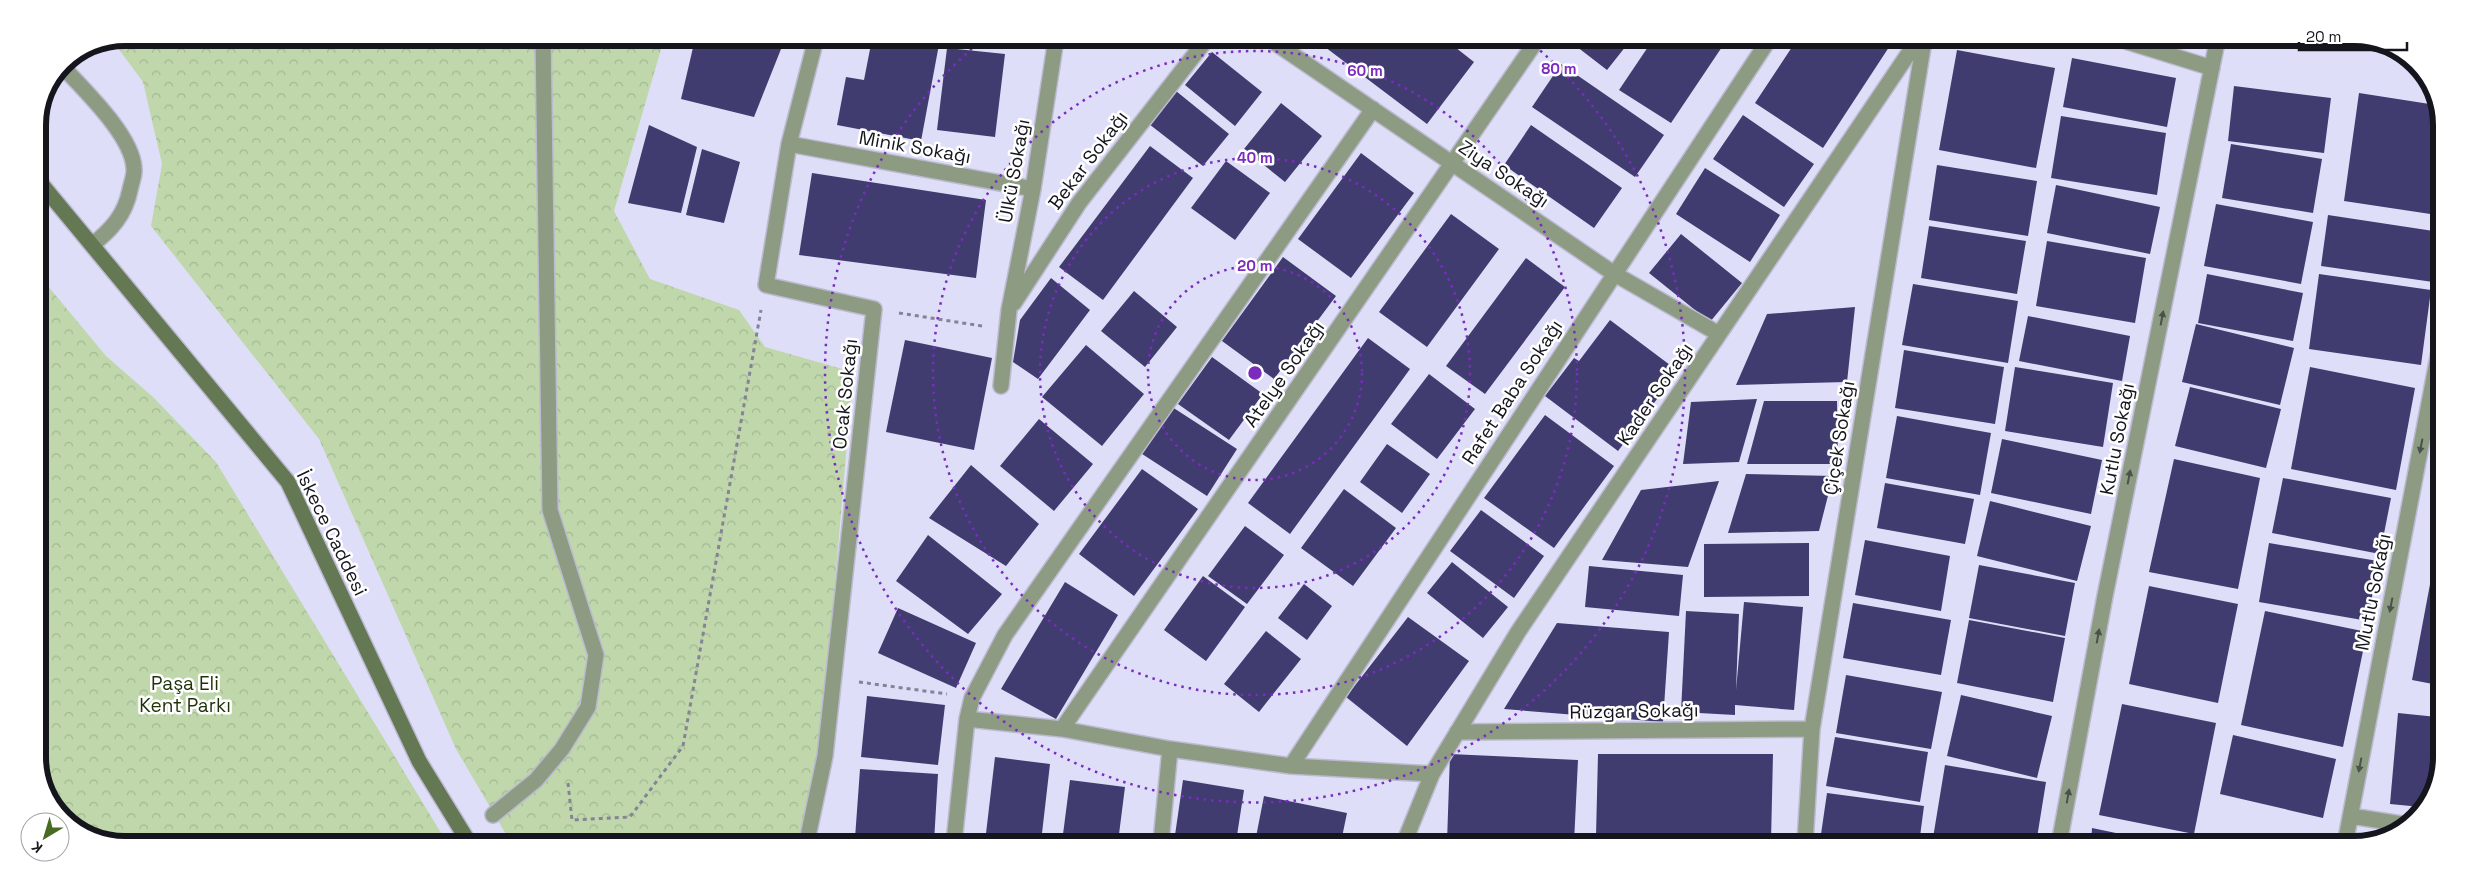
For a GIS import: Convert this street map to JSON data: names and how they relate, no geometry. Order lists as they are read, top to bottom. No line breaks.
{"streets":{"street":["Minik Sokağı","Bekar Sokağı","Ülkü Sokağı","Ziya Sokağı","Atelye Sokağı","Rafet Baba Sokağı","Ocak Sokağı","Kader Sokağı","Çiçek Sokağı","Kutlu Sokağı","İskece Caddesi","Mutlu Sokağı","Rüzgar Sokağı"]},"crossings":[["Minik Sokağı","Ülkü Sokağı"],["Bekar Sokağı","Ülkü Sokağı"],["Ziya Sokağı","Atelye Sokağı"],["Ziya Sokağı","Rafet Baba Sokağı"],["Ziya Sokağı","Kader Sokağı"],["Kader Sokağı","Rüzgar Sokağı"],["Çiçek Sokağı","Rüzgar Sokağı"]],"one_way":["Kutlu Sokağı","Mutlu Sokağı"],"parks":["Paşa Eli Kent Parkı"],"scale_bar":"20 m","north":"bottom left","rings":["80 m","60 m","40 m","20 m"]}
